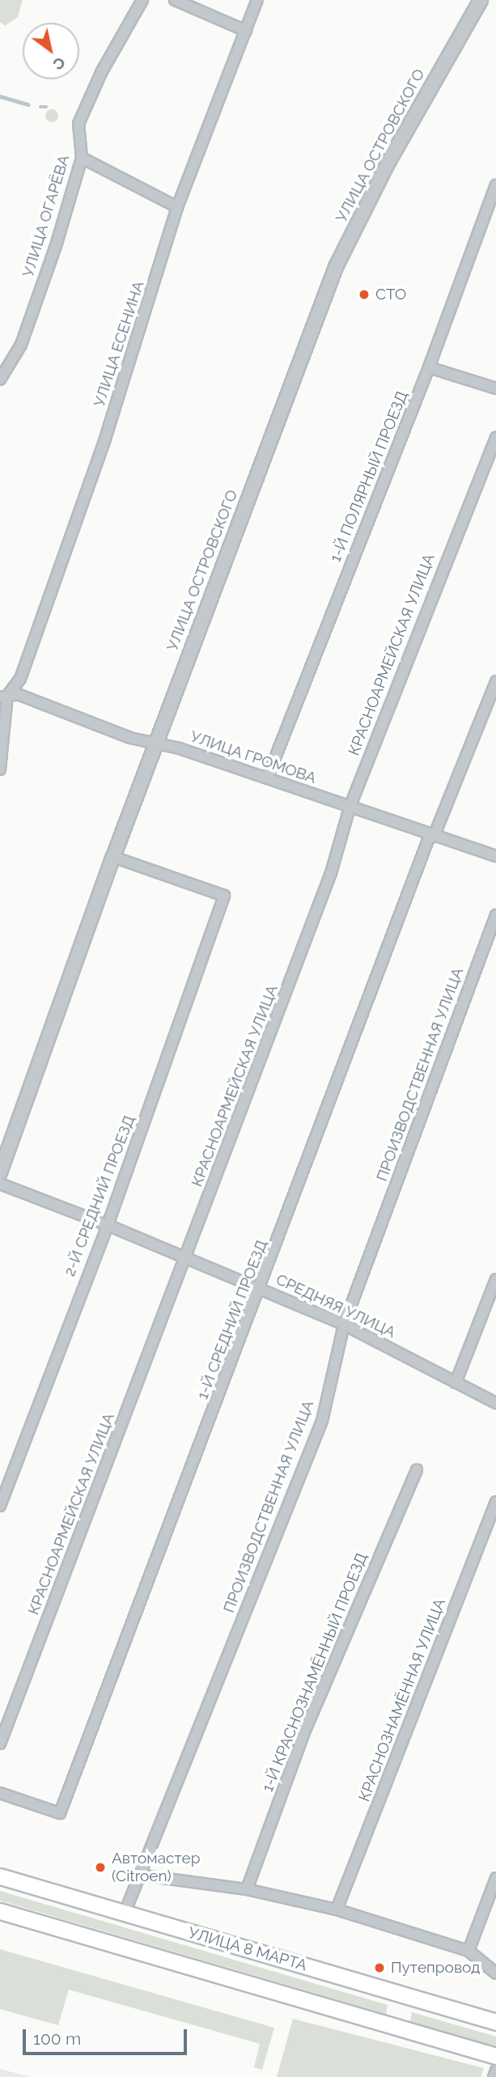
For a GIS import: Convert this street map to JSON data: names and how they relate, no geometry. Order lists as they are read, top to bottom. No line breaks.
{"streets":{"main road":["УЛИЦА 8 МАРТА"],"street":["УЛИЦА ОСТРОВСКОГО","УЛИЦА ОГАРЁВА","УЛИЦА ЕСЕНИНА","1-Й ПОЛЯРНЫЙ ПРОЕЗД","КРАСНОАРМЕЙСКАЯ УЛИЦА","УЛИЦА ГРОМОВА","ПРОИЗВОДСТВЕННАЯ УЛИЦА","2-Й СРЕДНИЙ ПРОЕЗД","СРЕДНЯЯ УЛИЦА","1-Й СРЕДНИЙ ПРОЕЗД","1-Й КРАСНОЗНАМЁННЫЙ ПРОЕЗД","КРАСНОЗНАМЁННАЯ УЛИЦА"]},"crossings":[["УЛИЦА ОСТРОВСКОГО","УЛИЦА ГРОМОВА"],["УЛИЦА ОСТРОВСКОГО","2-Й СРЕДНИЙ ПРОЕЗД"],["УЛИЦА ЕСЕНИНА","УЛИЦА ГРОМОВА"],["1-Й ПОЛЯРНЫЙ ПРОЕЗД","УЛИЦА ГРОМОВА"],["КРАСНОАРМЕЙСКАЯ УЛИЦА","УЛИЦА ГРОМОВА"],["КРАСНОАРМЕЙСКАЯ УЛИЦА","СРЕДНЯЯ УЛИЦА"],["УЛИЦА ГРОМОВА","1-Й СРЕДНИЙ ПРОЕЗД"],["ПРОИЗВОДСТВЕННАЯ УЛИЦА","СРЕДНЯЯ УЛИЦА"],["ПРОИЗВОДСТВЕННАЯ УЛИЦА","УЛИЦА 8 МАРТА"],["2-Й СРЕДНИЙ ПРОЕЗД","СРЕДНЯЯ УЛИЦА"],["СРЕДНЯЯ УЛИЦА","1-Й СРЕДНИЙ ПРОЕЗД"]],"places":["СТО","Автомастер (Citroen)","Путепровод"],"scale_bar":"100 m","north":"bottom right"}
